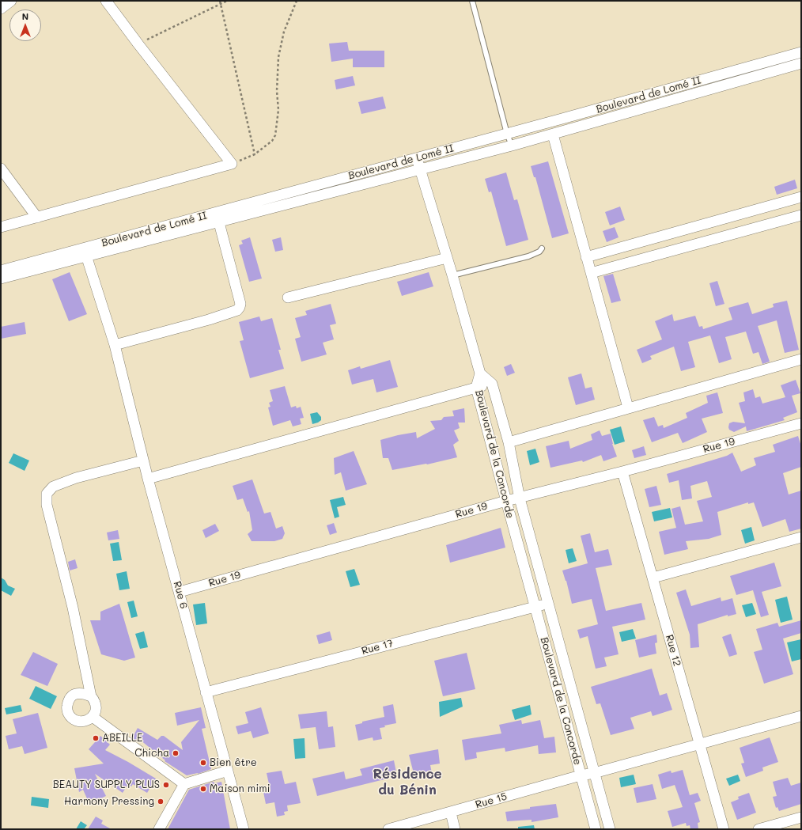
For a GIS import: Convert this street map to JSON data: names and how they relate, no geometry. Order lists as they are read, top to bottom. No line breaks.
{"streets":{"street":["Boulevard de Lomé II","Rue 19","Boulevard de la Concorde","Rue 6","Rue 17","Rue 12","Rue 15"]},"crossings":[["Boulevard de Lomé II","Rue 6"],["Rue 19","Boulevard de la Concorde"],["Rue 19","Rue 6"],["Rue 19","Rue 12"],["Boulevard de la Concorde","Rue 17"],["Boulevard de la Concorde","Rue 15"],["Rue 6","Rue 17"],["Rue 12","Rue 15"]],"districts":["Résidence du Bénin"],"places":["ABEILLE","Chicha","Bien être","BEAUTY SUPPLY PLUS","Maison mimi","Harmony Pressing"],"north":"top"}
